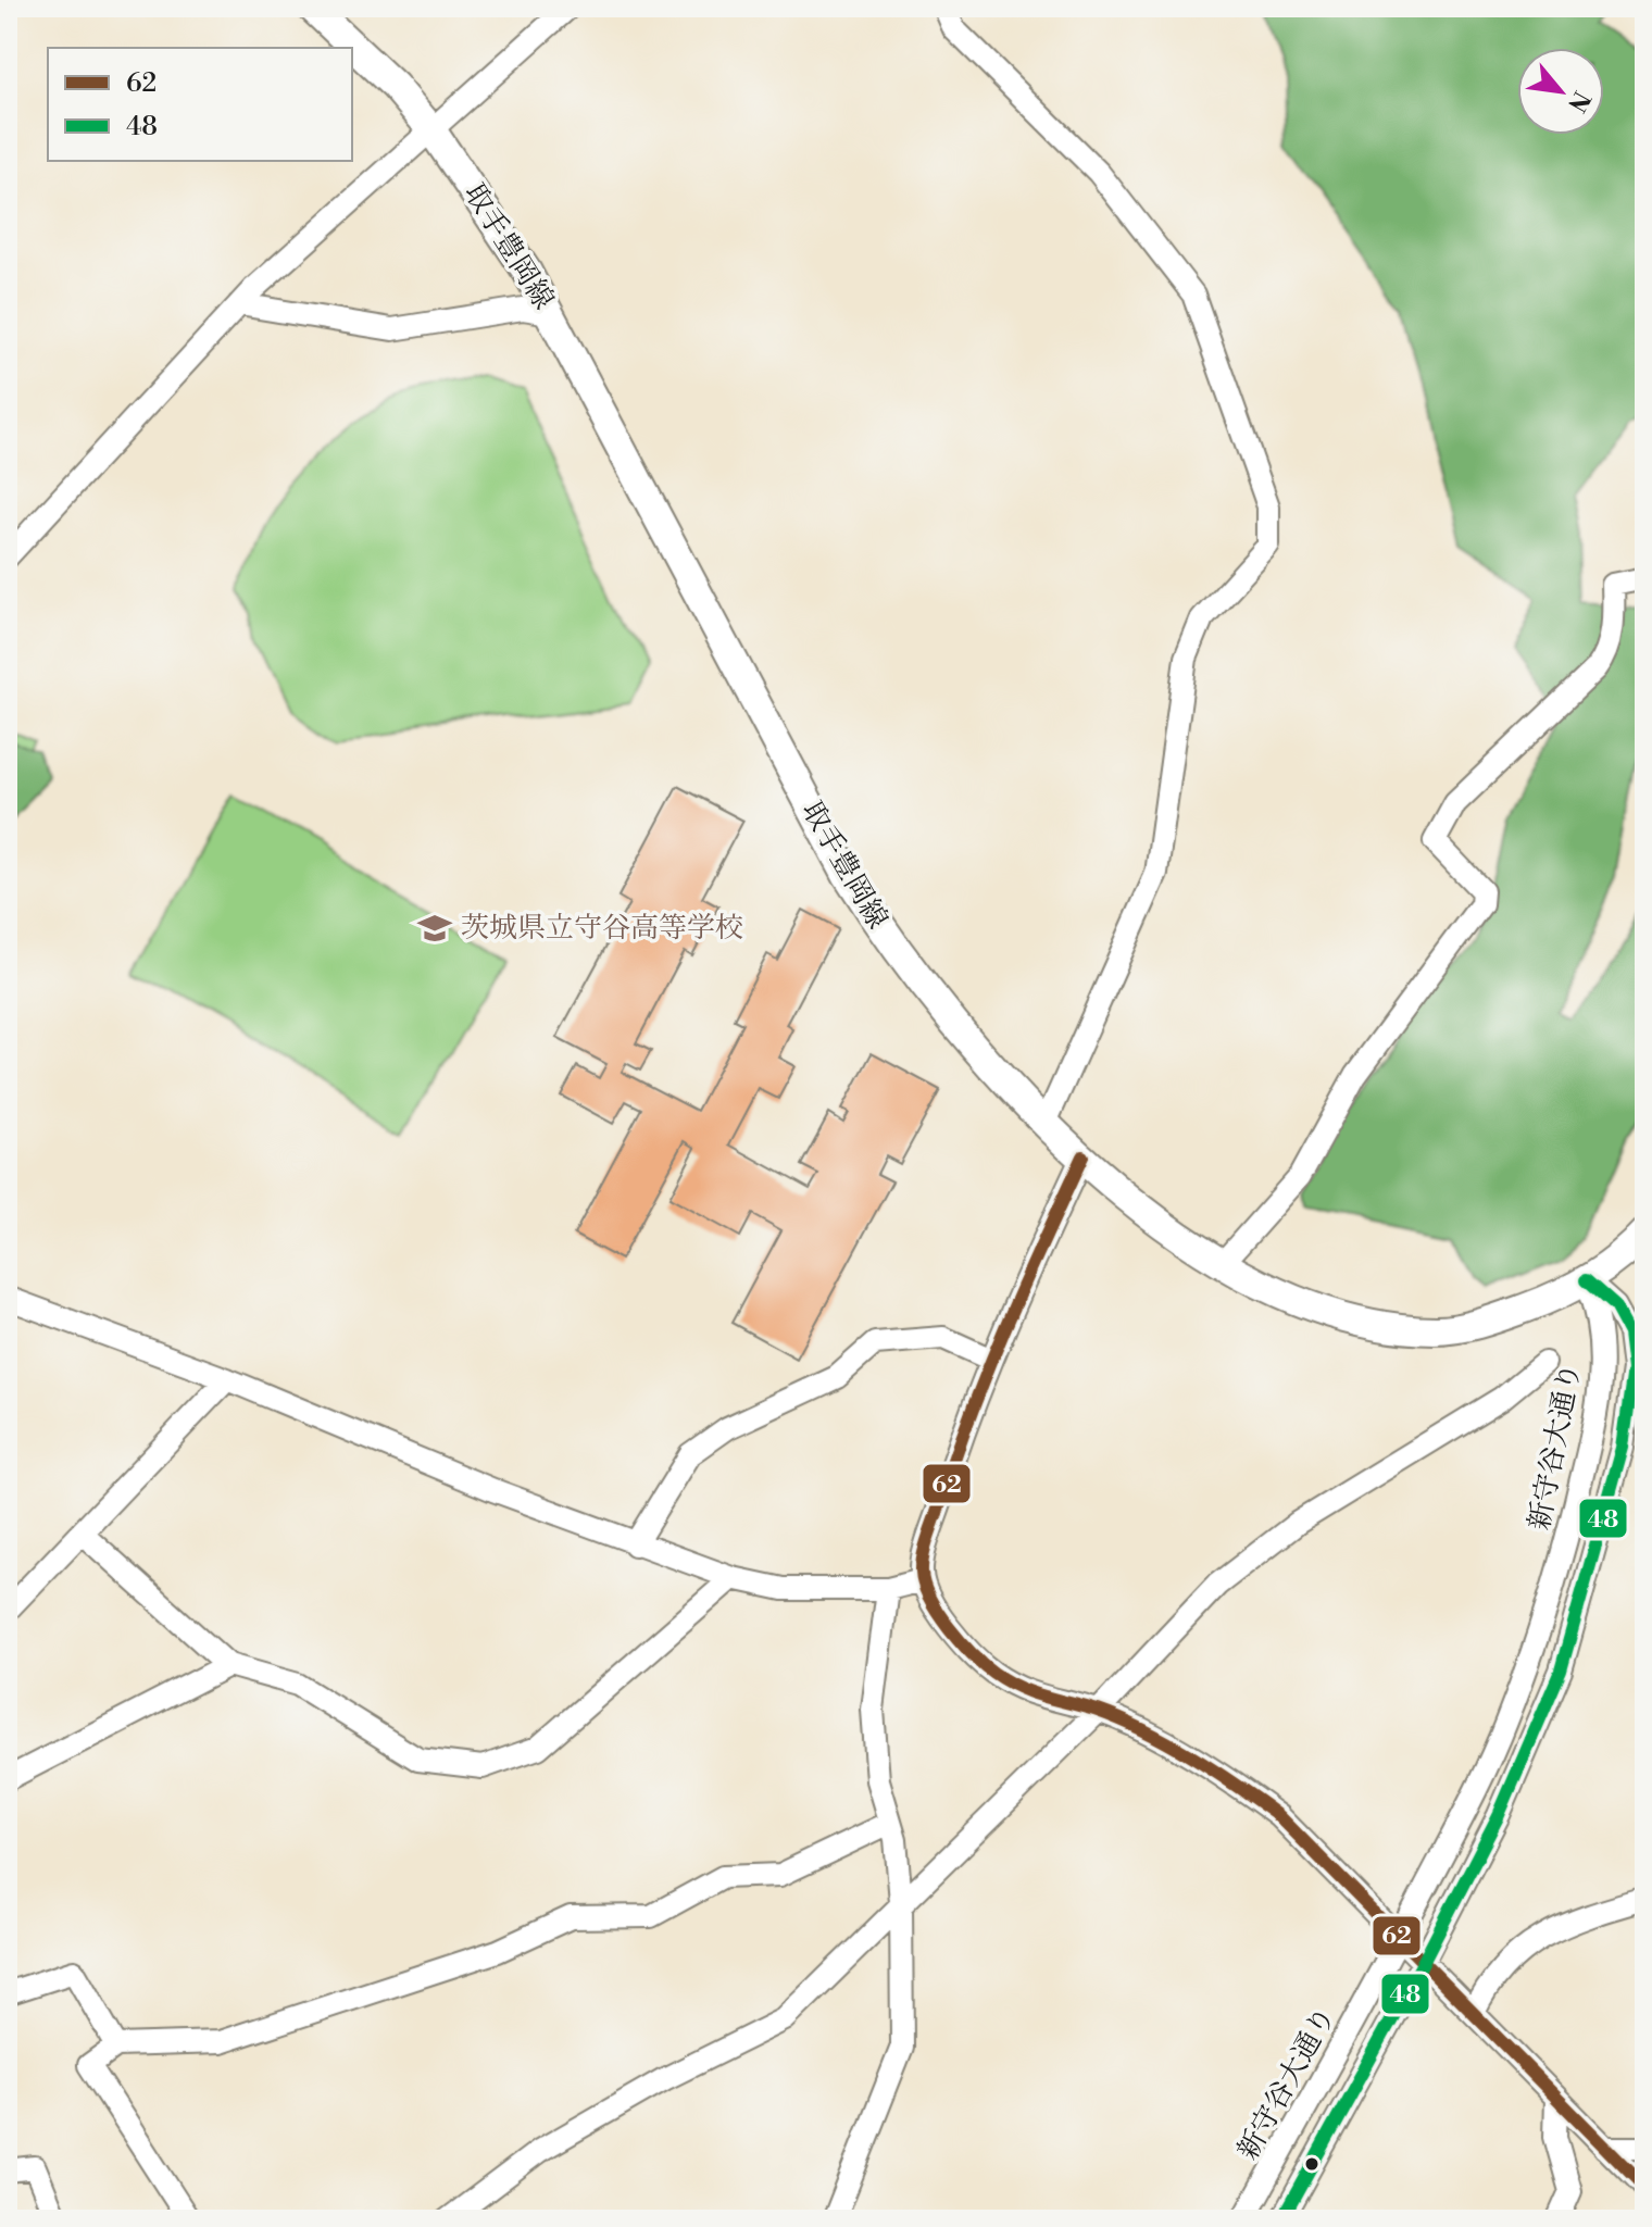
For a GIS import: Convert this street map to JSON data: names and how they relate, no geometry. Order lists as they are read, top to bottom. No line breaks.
{"streets":{"main road":["取手豊岡線"],"street":["新守谷大通り"]},"crossings":[["取手豊岡線","新守谷大通り"]],"places":{"school or university":["茨城県立守谷高等学校"]},"lines":["transit line 62","transit line 48"],"legend":["62","48"],"north":"bottom right"}
